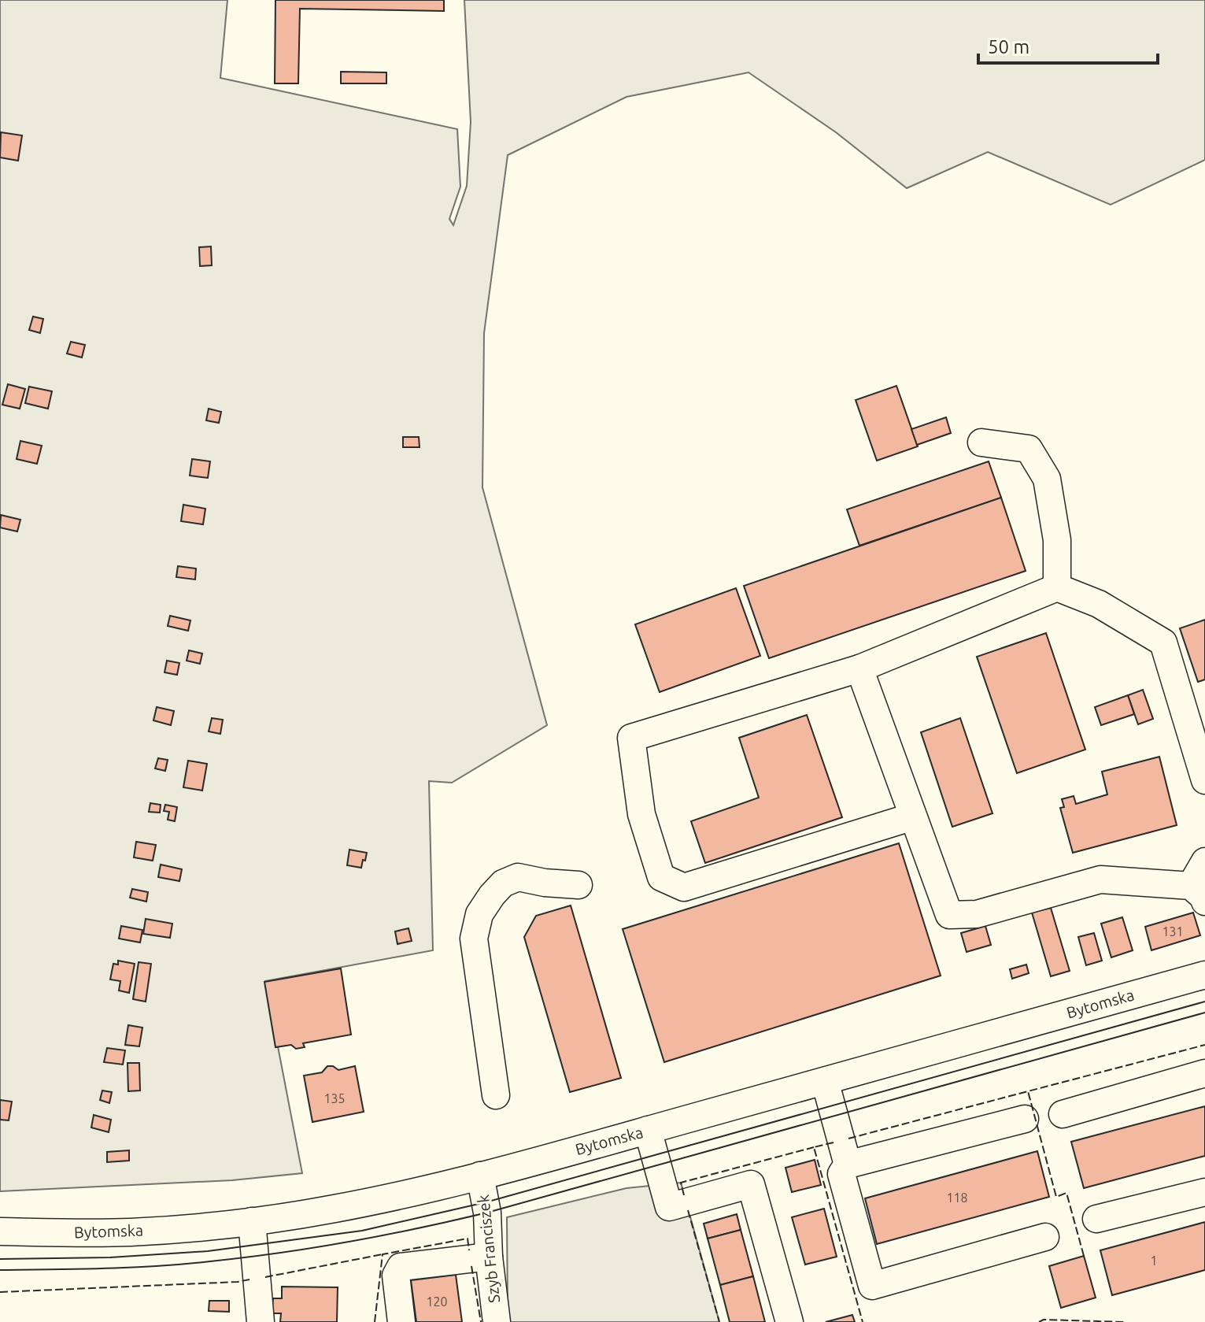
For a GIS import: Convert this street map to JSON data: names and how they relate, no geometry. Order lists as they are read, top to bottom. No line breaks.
{"streets":{"street":["Bytomska","Szyb Franciszek"]},"crossings":[["Bytomska","Szyb Franciszek"]],"house_numbers":["131","135","118","1","120"],"scale_bar":"50 m"}
